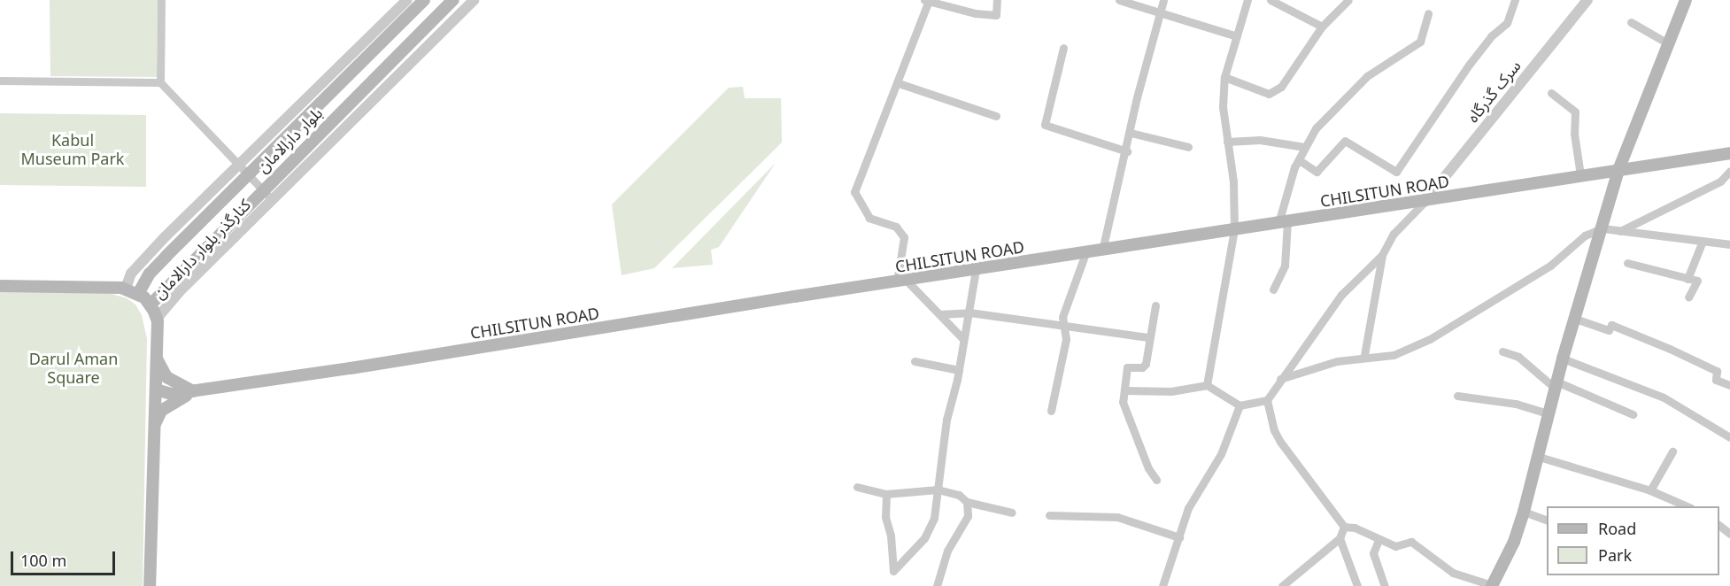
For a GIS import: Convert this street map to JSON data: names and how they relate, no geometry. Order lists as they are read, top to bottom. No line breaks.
{"streets":{"main road":["بلوار دارالامان","CHILSITUN ROAD"],"street":["سرک گذرگاه","کنارگذر بلوار دارالامان"]},"crossings":[["سرک گذرگاه","CHILSITUN ROAD"]],"parks":["Kabul Museum Park","Darul Aman Square"],"legend":["Road","Park"],"scale_bar":"100 m"}
